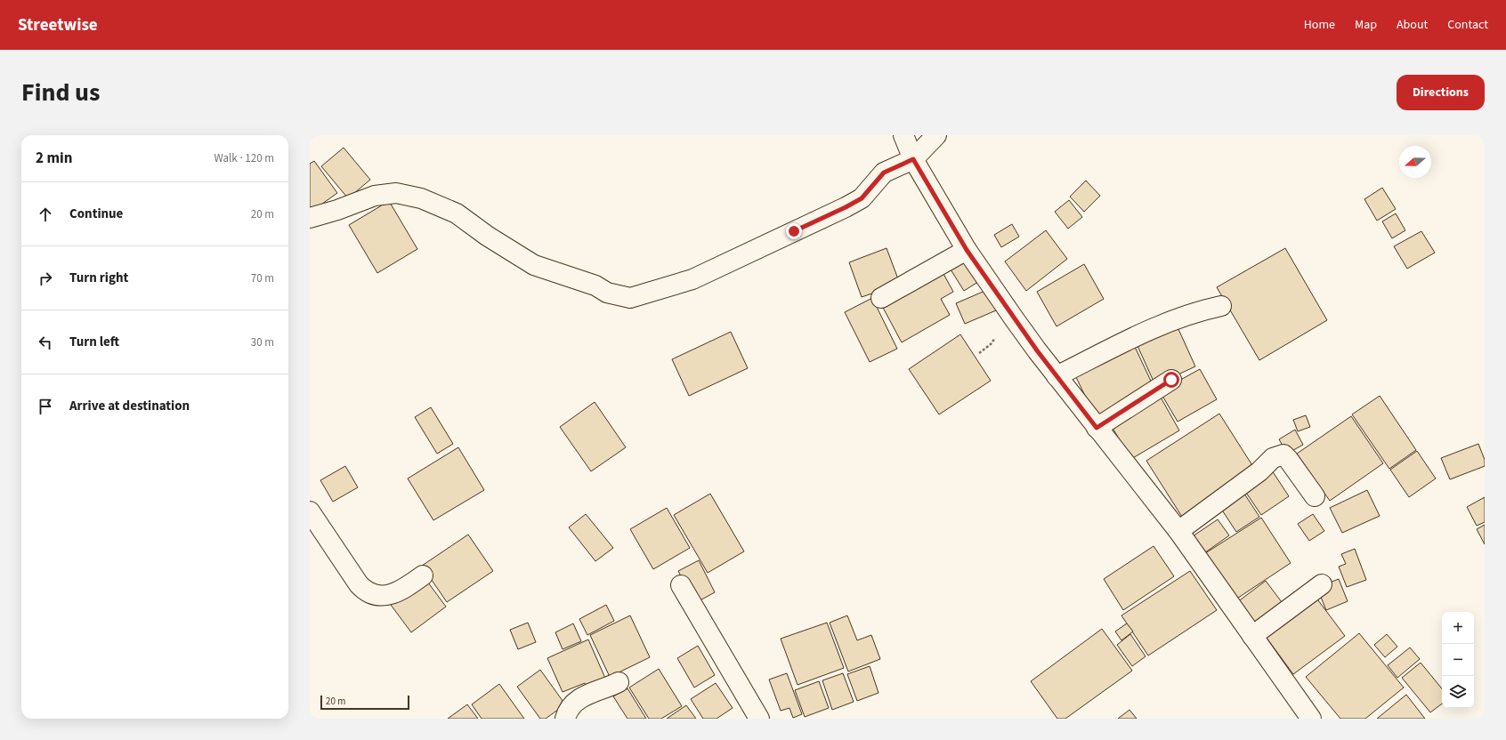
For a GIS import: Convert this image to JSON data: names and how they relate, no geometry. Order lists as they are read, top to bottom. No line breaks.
{"scale_bar":"20 m","north":"left","page":{"header":"Streetwise","nav":["Home","Map","About","Contact"],"title":"Find us","buttons":"Directions","heading":["2 min","Walk · 120 m"],"list":[["Continue","20 m"],["Turn right","70 m"],["Turn left","30 m"],"Arrive at destination"],"map_buttons":["+","−"],"scale":"20 m"}}
